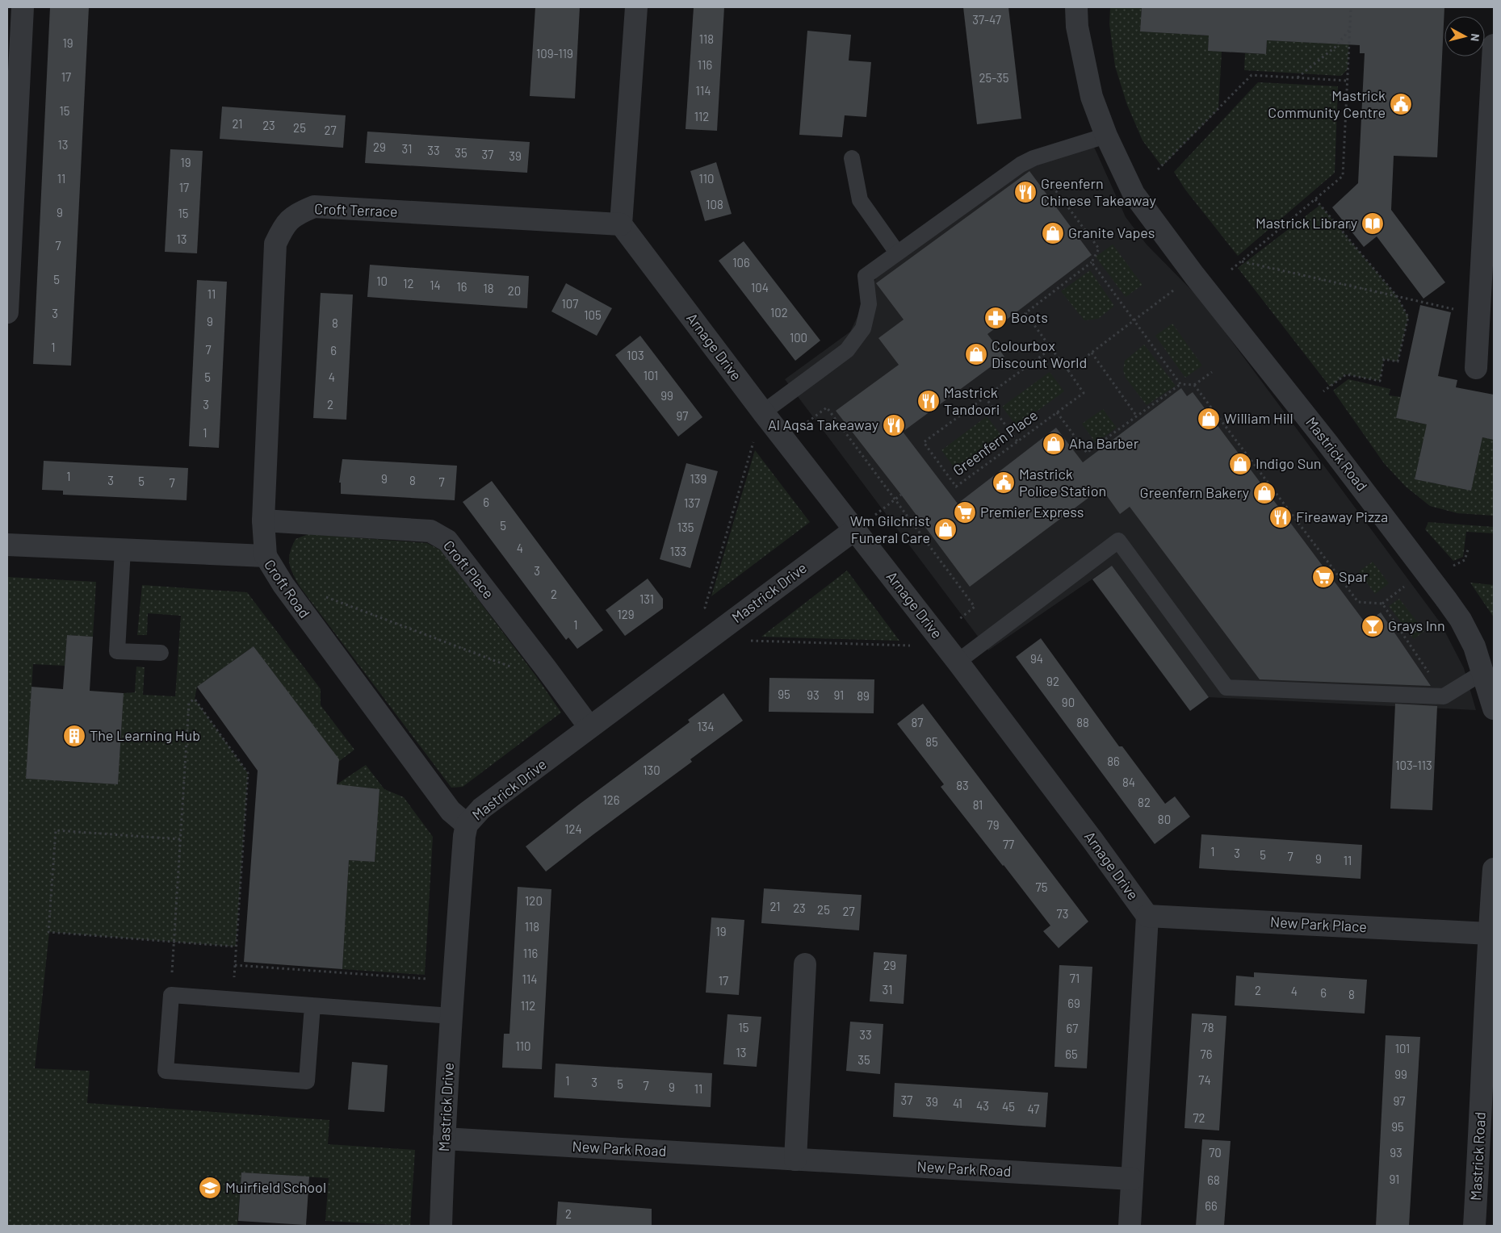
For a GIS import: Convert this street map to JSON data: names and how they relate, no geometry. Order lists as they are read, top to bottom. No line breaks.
{"streets":{"street":["Croft Terrace","Arnage Drive","Mastrick Road","Croft Place","Croft Road","Mastrick Drive","New Park Place","New Park Road"],"path":["Greenfern Place"]},"crossings":[["Croft Terrace","Arnage Drive"],["Croft Terrace","Croft Place"],["Croft Terrace","Croft Road"],["Arnage Drive","Mastrick Drive"],["Arnage Drive","New Park Place"],["Mastrick Road","New Park Place"],["Croft Place","Mastrick Drive"],["Croft Road","Mastrick Drive"],["Mastrick Drive","New Park Road"]],"places":{"public building":["Mastrick Community Centre","Mastrick Police Station"],"restaurant":["Greenfern Chinese Takeaway","Mastrick Tandoori","Al Aqsa Takeaway","Fireaway Pizza"],"library":["Mastrick Library"],"shop":["Granite Vapes","Colourbox Discount World","William Hill","Aha Barber","Indigo Sun","Greenfern Bakery","Wm Gilchrist Funeral Care"],"pharmacy":["Boots"],"supermarket":["Premier Express","Spar"],"bar":["Grays Inn"],"building":["The Learning Hub"],"school or university":["Muirfield School"]},"house_numbers":["37-47","118","19","109-119","116","17","25-35","114","15","112","21","23","25","27","13","29","31","33","35","37","39","19","11","110","17","108","9","15","13","7","106","5","10","12","14","16","104","18","20","11","107","102","3","105","9","8","100","1","7","6","103","101","5","4","99","3","2","97","1","1","9","139","3","8","5","7","7","6","137","5","135","4","133","3","2","131","129","1","94","92","95","93","91","89","90","87","88","134","85","86","103-113","130","84","83","126","82","81","80","79","124","77","1","3","5","7","9","11","75","120","21","23","25","27","73","118","19","116","29","71","114","17","31","2","4","6","8","69","112","15","78","67","33","110","101","13","65","76","35","99","74","1","3","5","7","9","11","37","97","39","41","43","45","47","72","95","70","93","91","68","66","2"],"north":"right"}
